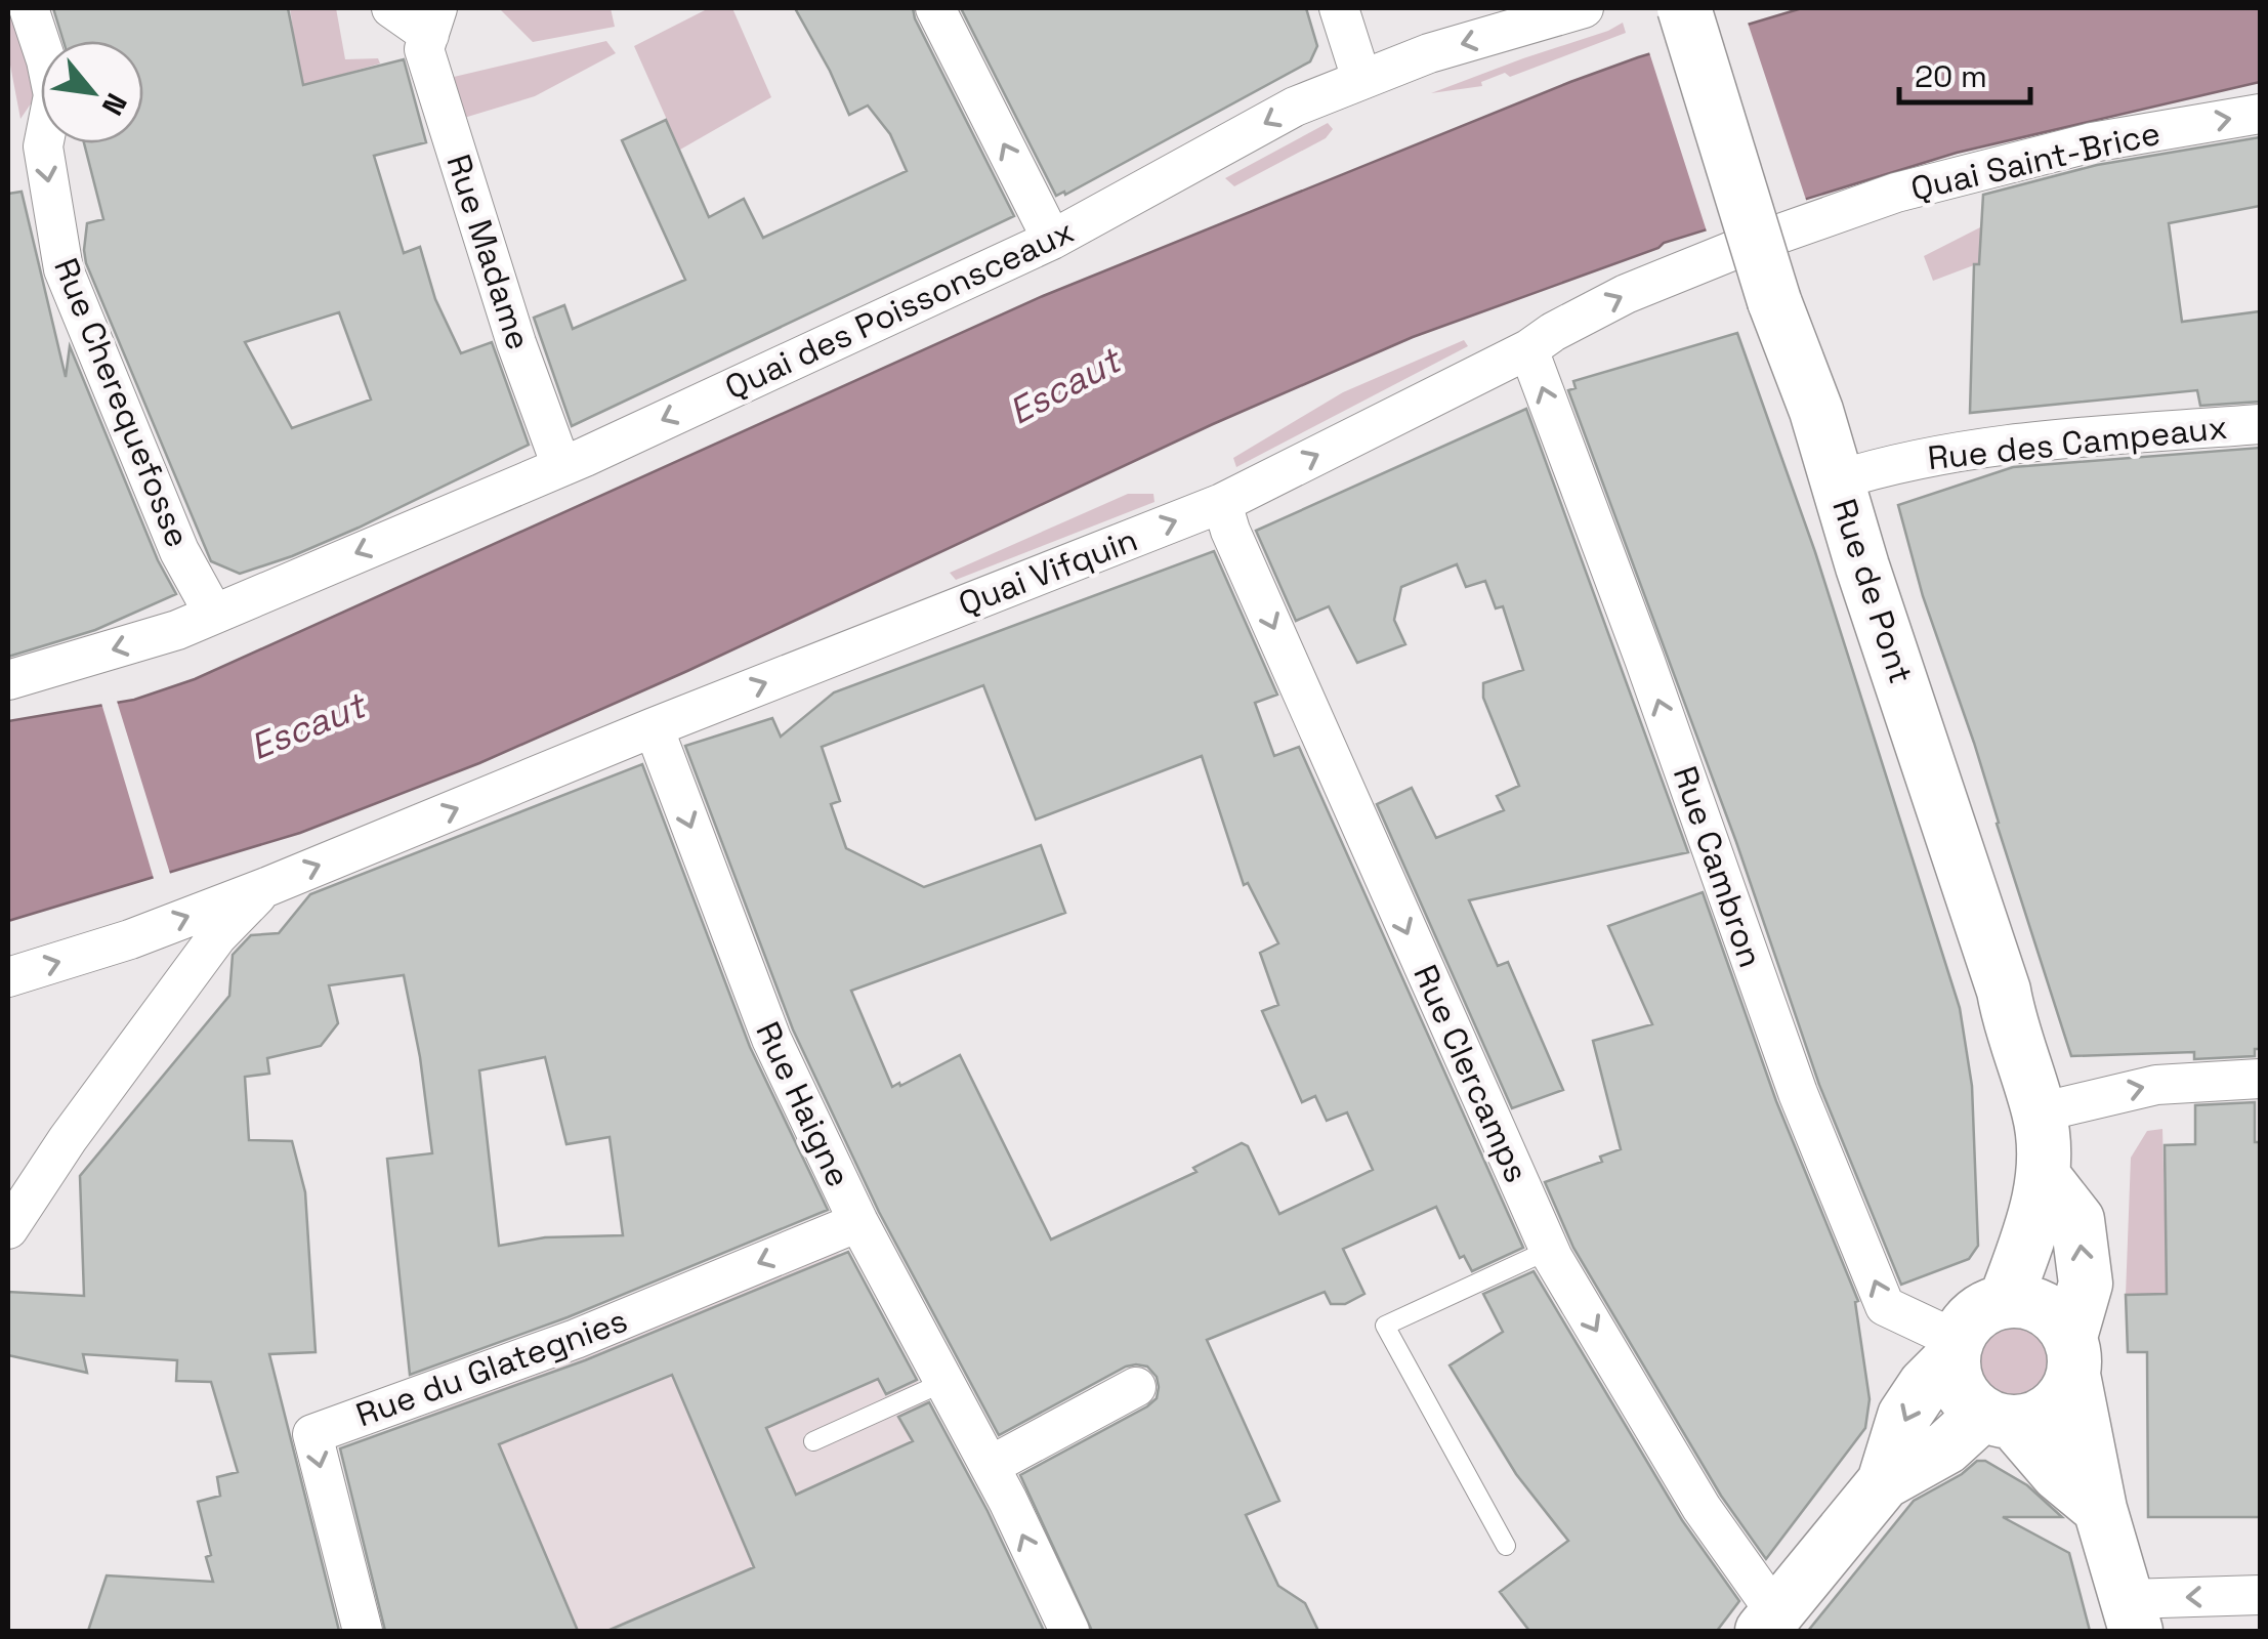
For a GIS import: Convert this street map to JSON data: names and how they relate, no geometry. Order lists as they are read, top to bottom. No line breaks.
{"streets":{"street":["Quai Saint-Brice","Rue Madame","Quai des Poissonsceaux","Rue Cherequefosse","Rue des Campeaux","Quai Vifquin","Rue de Pont","Rue Cambron","Rue Clercamps","Rue Haigne","Rue du Glategnies"]},"crossings":[["Quai Saint-Brice","Quai Vifquin"],["Rue Madame","Quai des Poissonsceaux"],["Quai des Poissonsceaux","Rue Cherequefosse"],["Rue des Campeaux","Rue de Pont"],["Quai Vifquin","Rue Cambron"],["Quai Vifquin","Rue Clercamps"],["Quai Vifquin","Rue Haigne"],["Rue de Pont","Rue Cambron"],["Rue Haigne","Rue du Glategnies"]],"one_way":["Quai Saint-Brice","Quai des Poissonsceaux","Rue Cherequefosse","Quai Vifquin","Rue Cambron","Rue Clercamps","Rue du Glategnies"],"water":["Escaut"],"scale_bar":"20 m","north":"bottom right"}
